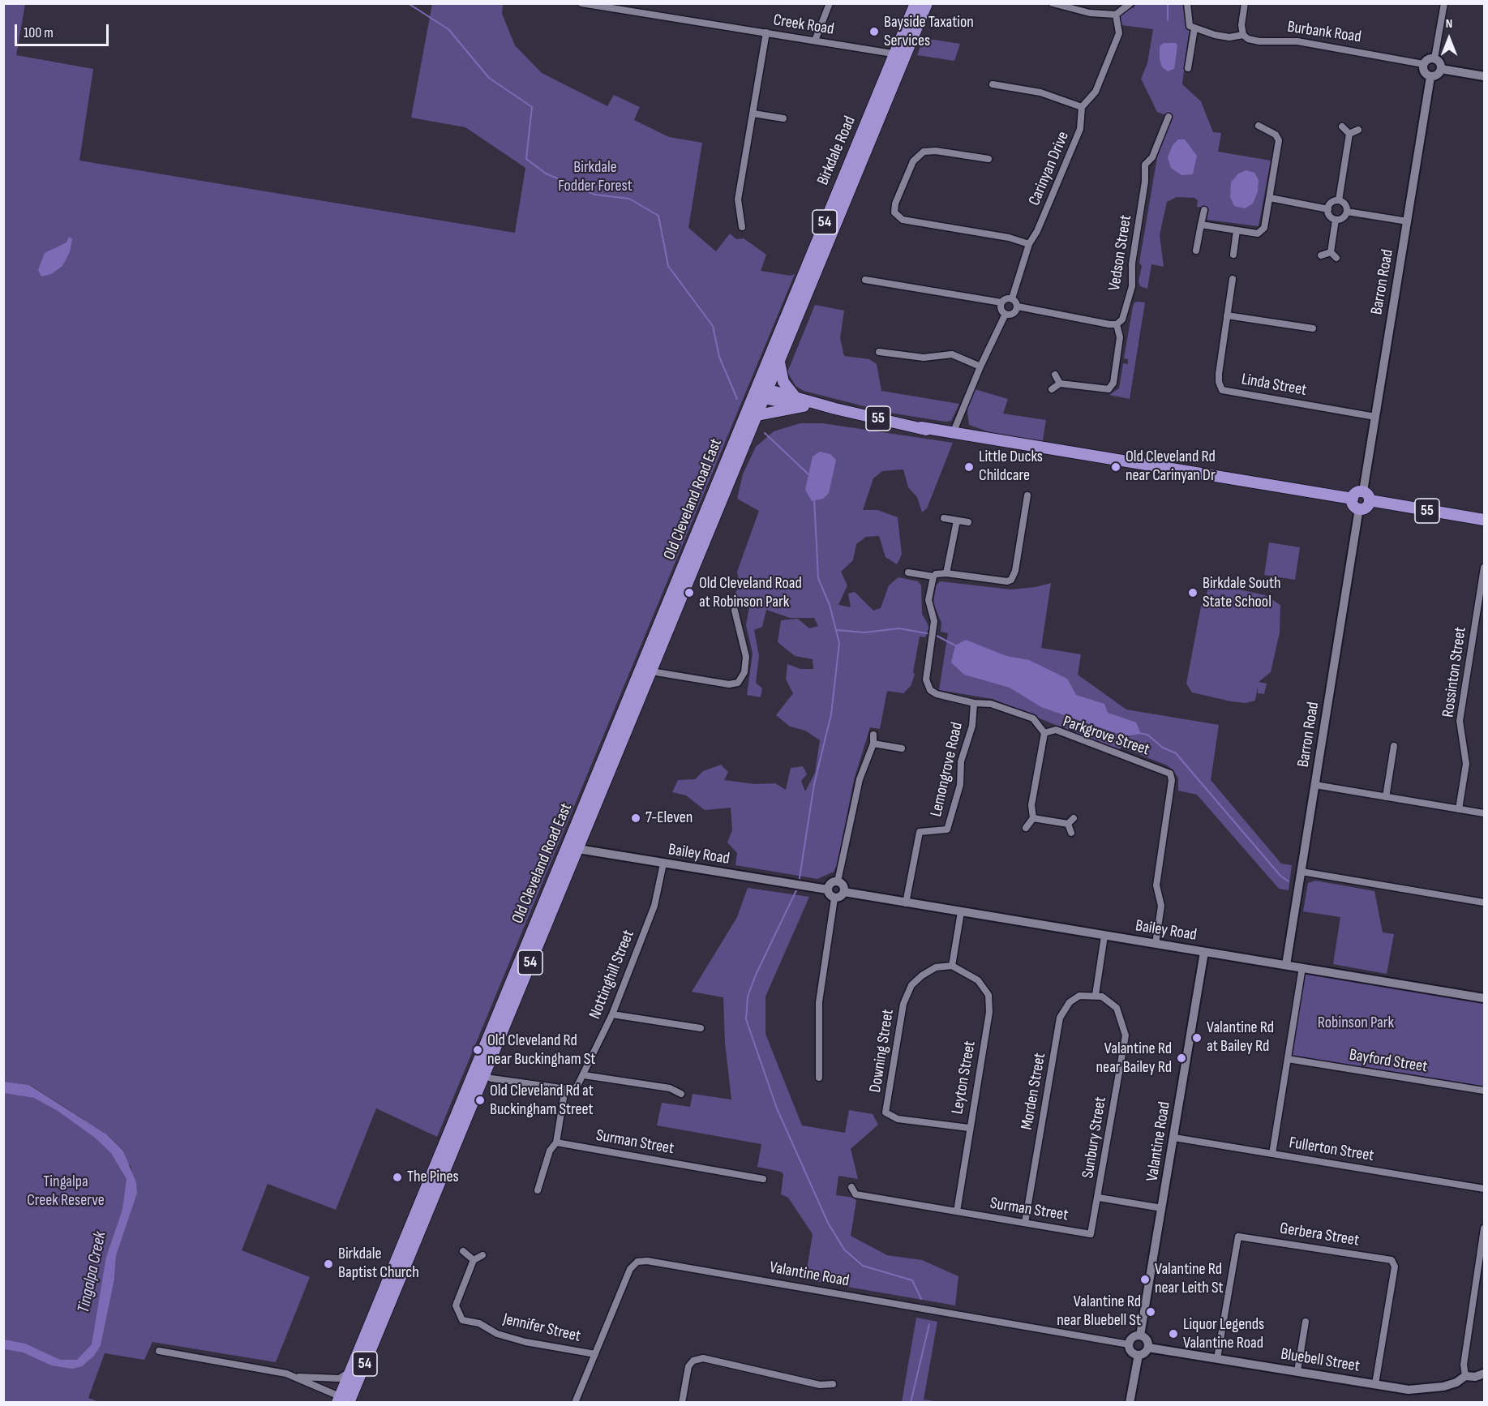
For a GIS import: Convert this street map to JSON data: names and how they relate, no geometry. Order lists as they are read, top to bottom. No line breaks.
{"streets":{"main road":["Birkdale Road","54","55","Old Cleveland Road East"],"street":["Creek Road","Burbank Road","Carinyan Drive","Vedson Street","Barron Road","Linda Street","Rossinton Street","Parkgrove Street","Lemongrove Road","Bailey Road","Nottinghill Street","Downing Street","Bayford Street","Leyton Street","Morden Street","Sunbury Street","Valantine Road","Surman Street","Fullerton Street","Gerbera Street","Jennifer Street","Bluebell Street"]},"crossings":[["Creek Road","Birkdale Road"],["Burbank Road","Barron Road"],["Birkdale Road","55"],["Birkdale Road","Old Cleveland Road East"],["Barron Road","Linda Street"],["Barron Road","55"],["Barron Road","Bailey Road"],["55","Old Cleveland Road East"],["Old Cleveland Road East","Bailey Road"],["Parkgrove Street","Lemongrove Road"],["Parkgrove Street","Bailey Road"],["Lemongrove Road","Bailey Road"],["Bailey Road","Nottinghill Street"],["Bailey Road","Valantine Road"],["Downing Street","Leyton Street"],["Leyton Street","Surman Street"],["Morden Street","Sunbury Street"],["Morden Street","Surman Street"],["Sunbury Street","Surman Street"],["Valantine Road","Fullerton Street"],["Valantine Road","Jennifer Street"],["Valantine Road","Bluebell Street"],["Gerbera Street","Bluebell Street"]],"water":["Tingalpa Creek"],"parks":["Birkdale Fodder Forest","Robinson Park","Tingalpa Creek Reserve"],"places":["Bayside Taxation Services","Little Ducks Childcare","Old Cleveland Rd near Carinyan Dr","Old Cleveland Road at Robinson Park","Birkdale South State School","7-Eleven","Valantine Rd at Bailey Rd","Old Cleveland Rd near Buckingham St","Valantine Rd near Bailey Rd","Old Cleveland Rd at Buckingham Street","The Pines","Birkdale Baptist Church","Valantine Rd near Leith St","Valantine Rd near Bluebell St","Liquor Legends Valantine Road"],"scale_bar":"100 m","north":"top"}
